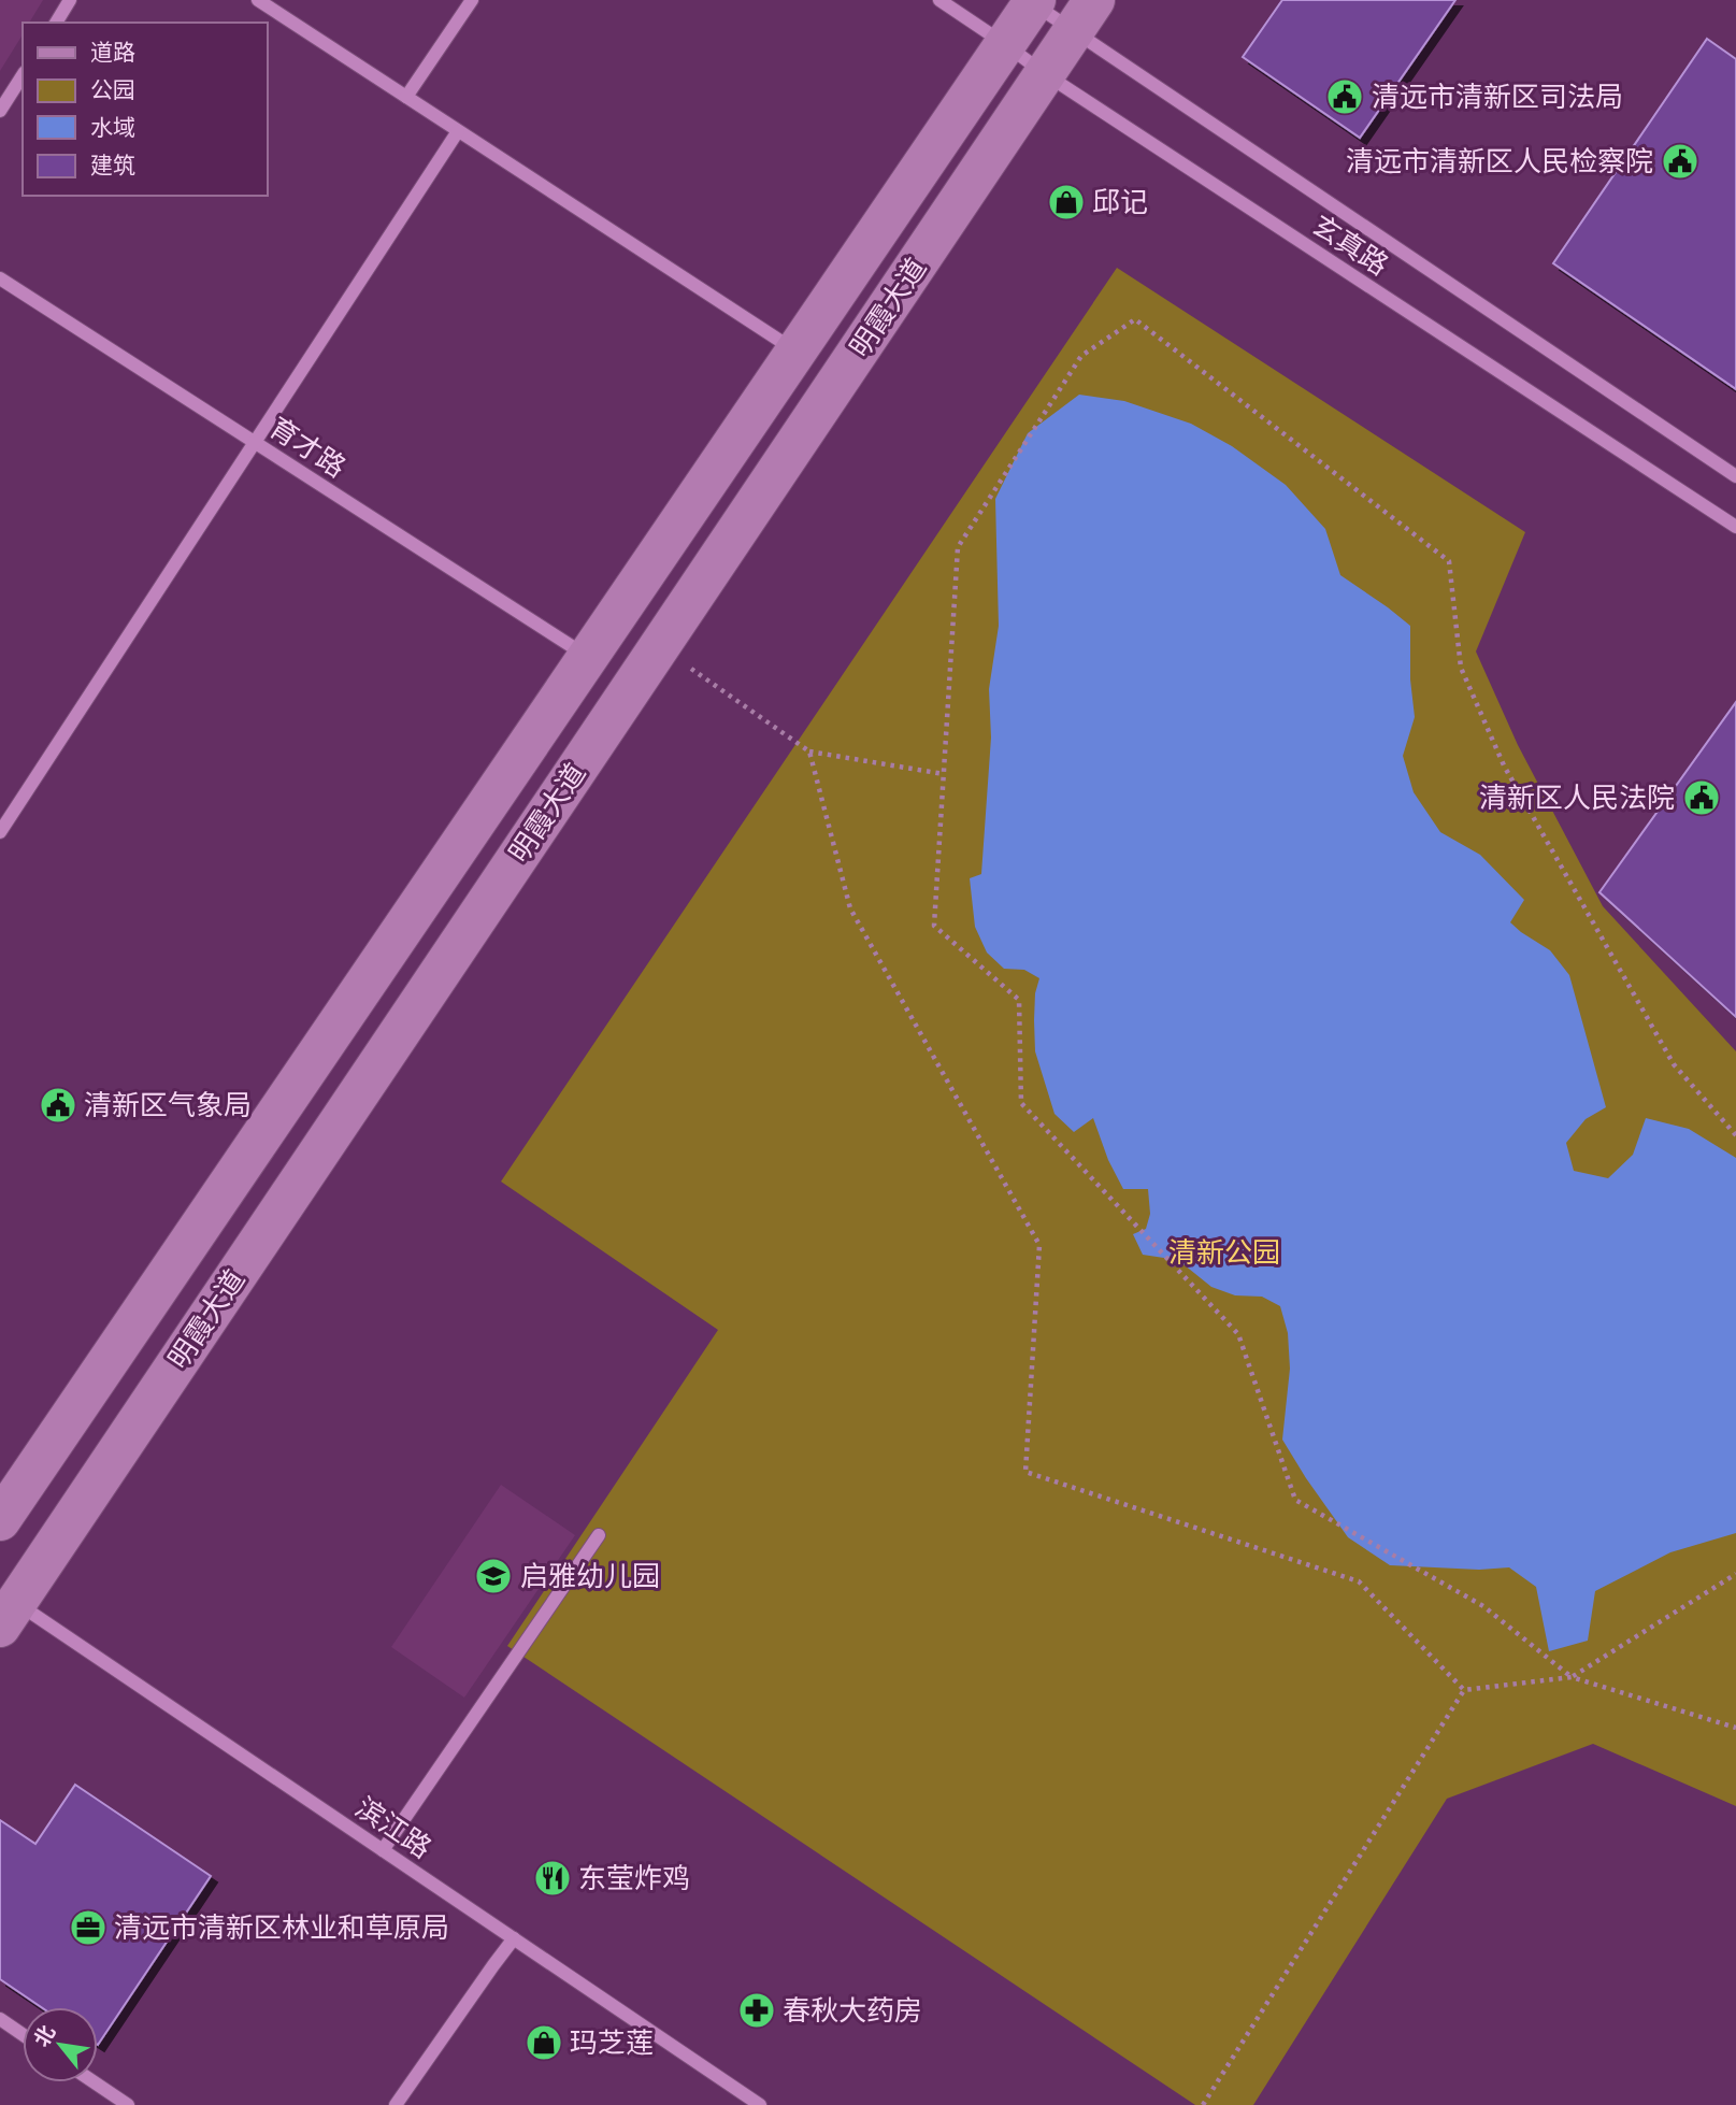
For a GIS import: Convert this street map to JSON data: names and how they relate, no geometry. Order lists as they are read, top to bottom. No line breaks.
{"streets":{"main road":["明霞大道"],"street":["玄真路","育才路","滨江路"]},"crossings":[["玄真路","明霞大道"],["明霞大道","育才路"],["明霞大道","滨江路"]],"parks":["清新公园"],"places":{"public building":["清远市清新区司法局","清远市清新区人民检察院","清新区人民法院","清新区气象局"],"shop":["邱记","玛芝莲"],"school or university":["启雅幼儿园"],"restaurant":["东莹炸鸡"],"office":["清远市清新区林业和草原局"],"pharmacy":["春秋大药房"]},"legend":["道路","公园","水域","建筑"],"north":"top left"}
